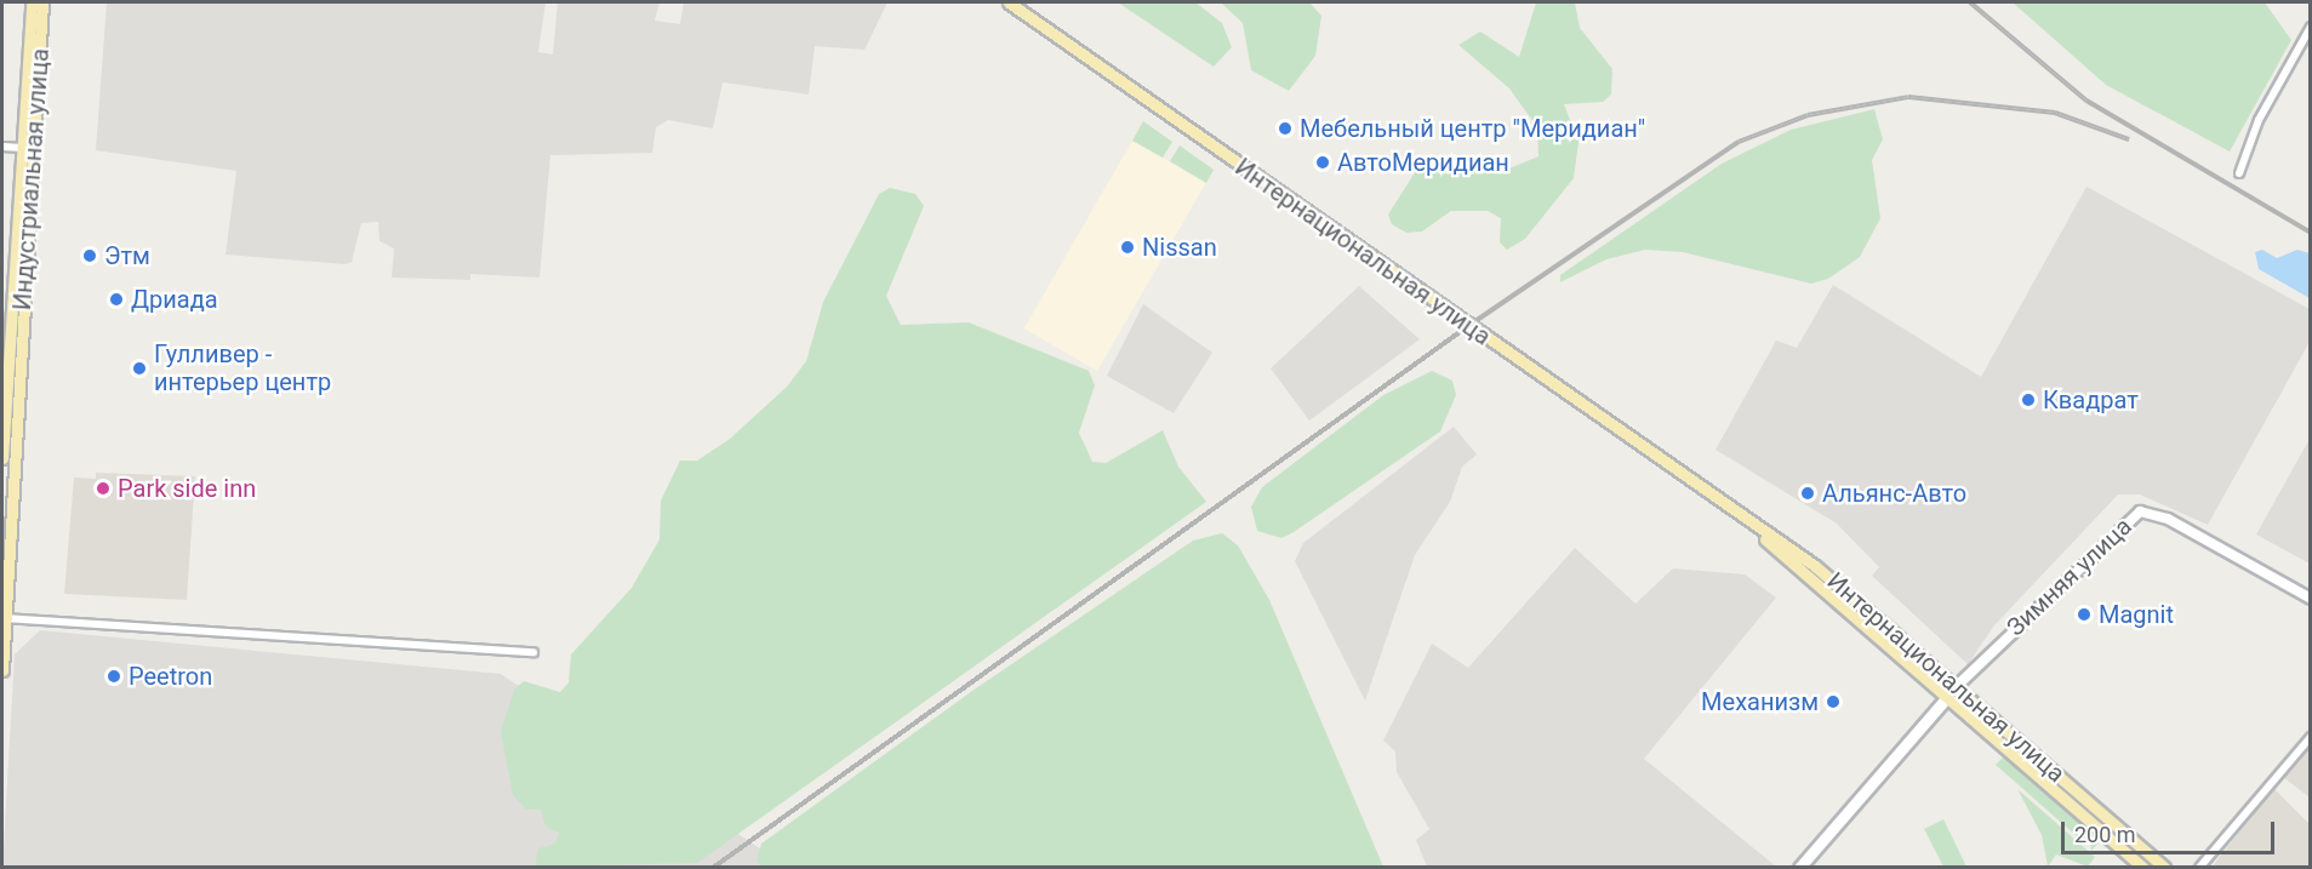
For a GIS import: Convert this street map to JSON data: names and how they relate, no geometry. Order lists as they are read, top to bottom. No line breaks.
{"streets":{"main road":["Индустриальная улица","Интернациональная улица"],"street":["Зимняя улица"]},"crossings":[["Интернациональная улица","Зимняя улица"]],"places":["Мебельный центр \"Меридиан\"","АвтоМеридиан","Nissan","Этм","Дриада","Гулливер - интерьер центр","Квадрат","Park side inn","Альянс-Авто","Magnit","Peetron","Механизм"],"scale_bar":"200 m"}
